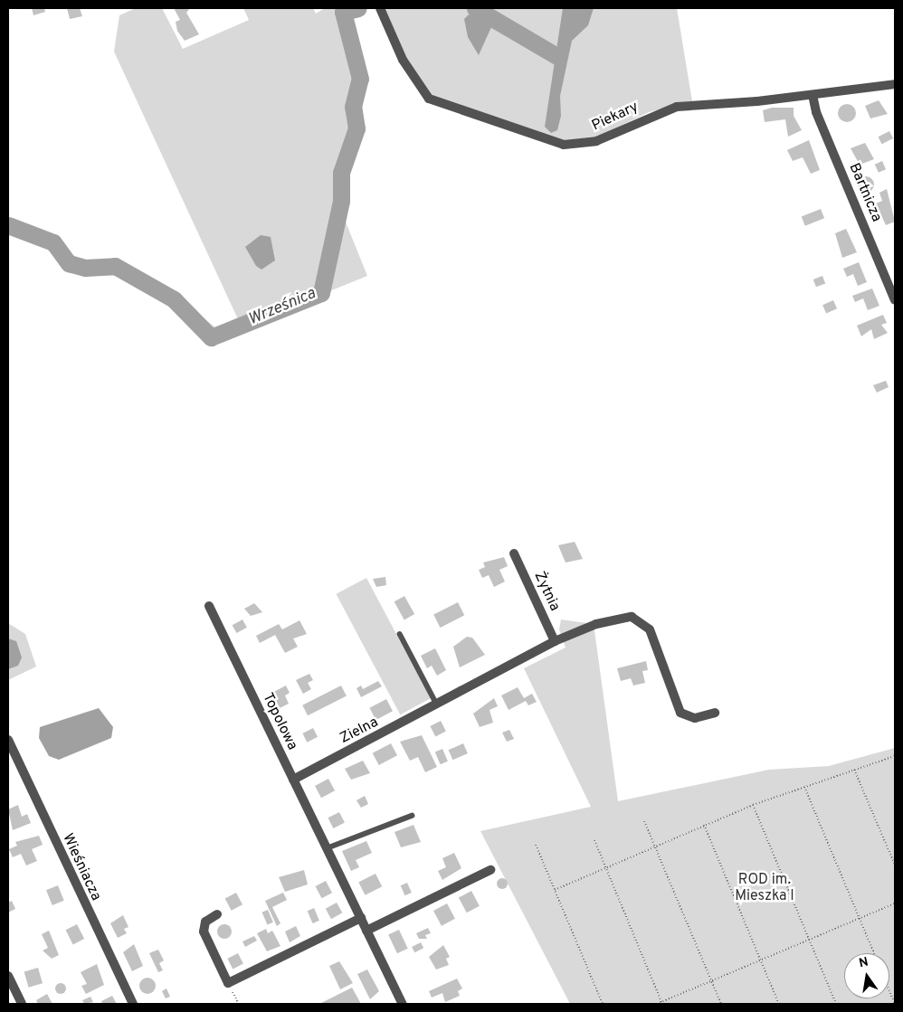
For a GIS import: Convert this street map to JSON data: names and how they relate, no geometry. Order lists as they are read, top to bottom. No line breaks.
{"streets":{"street":["Piekary","Bartnicza","Żytnia","Topolowa","Zielna","Wieśniacza"]},"crossings":[["Piekary","Bartnicza"],["Żytnia","Zielna"],["Topolowa","Zielna"]],"water":["Wrześnica"],"parks":["ROD im. Mieszka I"],"north":"top"}
